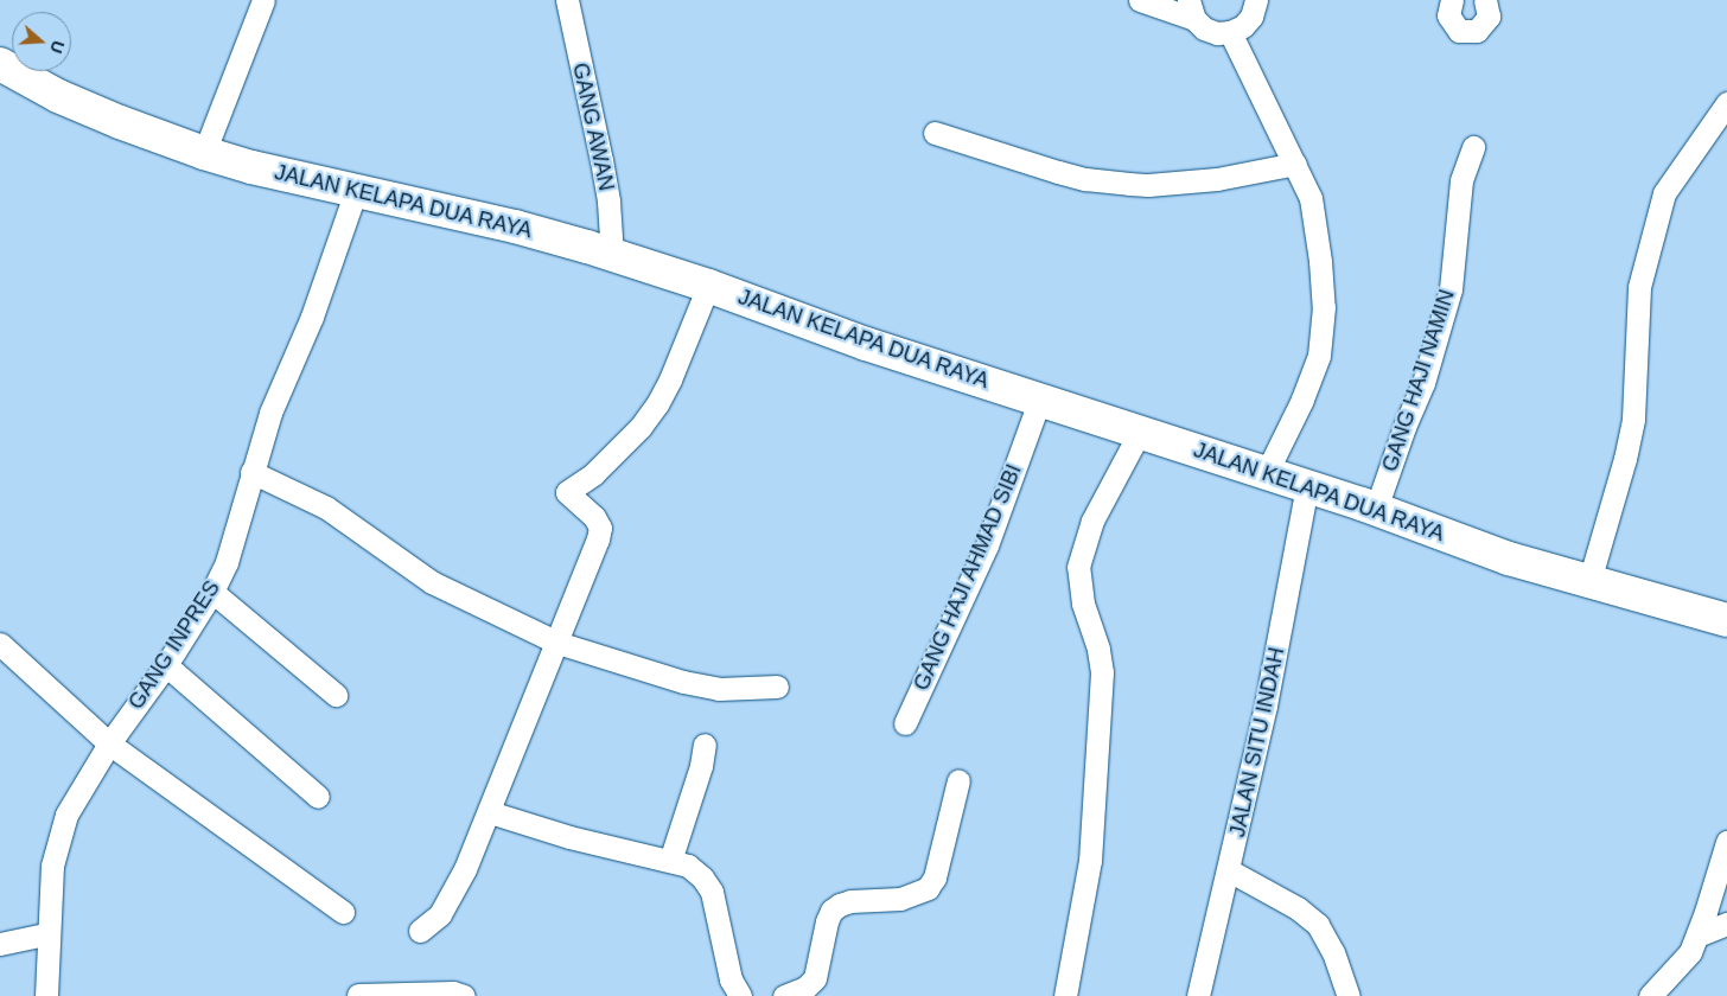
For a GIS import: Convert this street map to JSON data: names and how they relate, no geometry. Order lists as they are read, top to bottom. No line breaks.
{"streets":{"main road":["JALAN KELAPA DUA RAYA"],"street":["GANG AWAN","GANG HAJI NAMIN","GANG HAJI AHMAD SIBI","GANG INPRES","JALAN SITU INDAH"]},"crossings":[["GANG AWAN","JALAN KELAPA DUA RAYA"],["JALAN KELAPA DUA RAYA","GANG HAJI NAMIN"],["JALAN KELAPA DUA RAYA","GANG HAJI AHMAD SIBI"],["JALAN KELAPA DUA RAYA","GANG INPRES"],["JALAN KELAPA DUA RAYA","JALAN SITU INDAH"]],"north":"right"}
